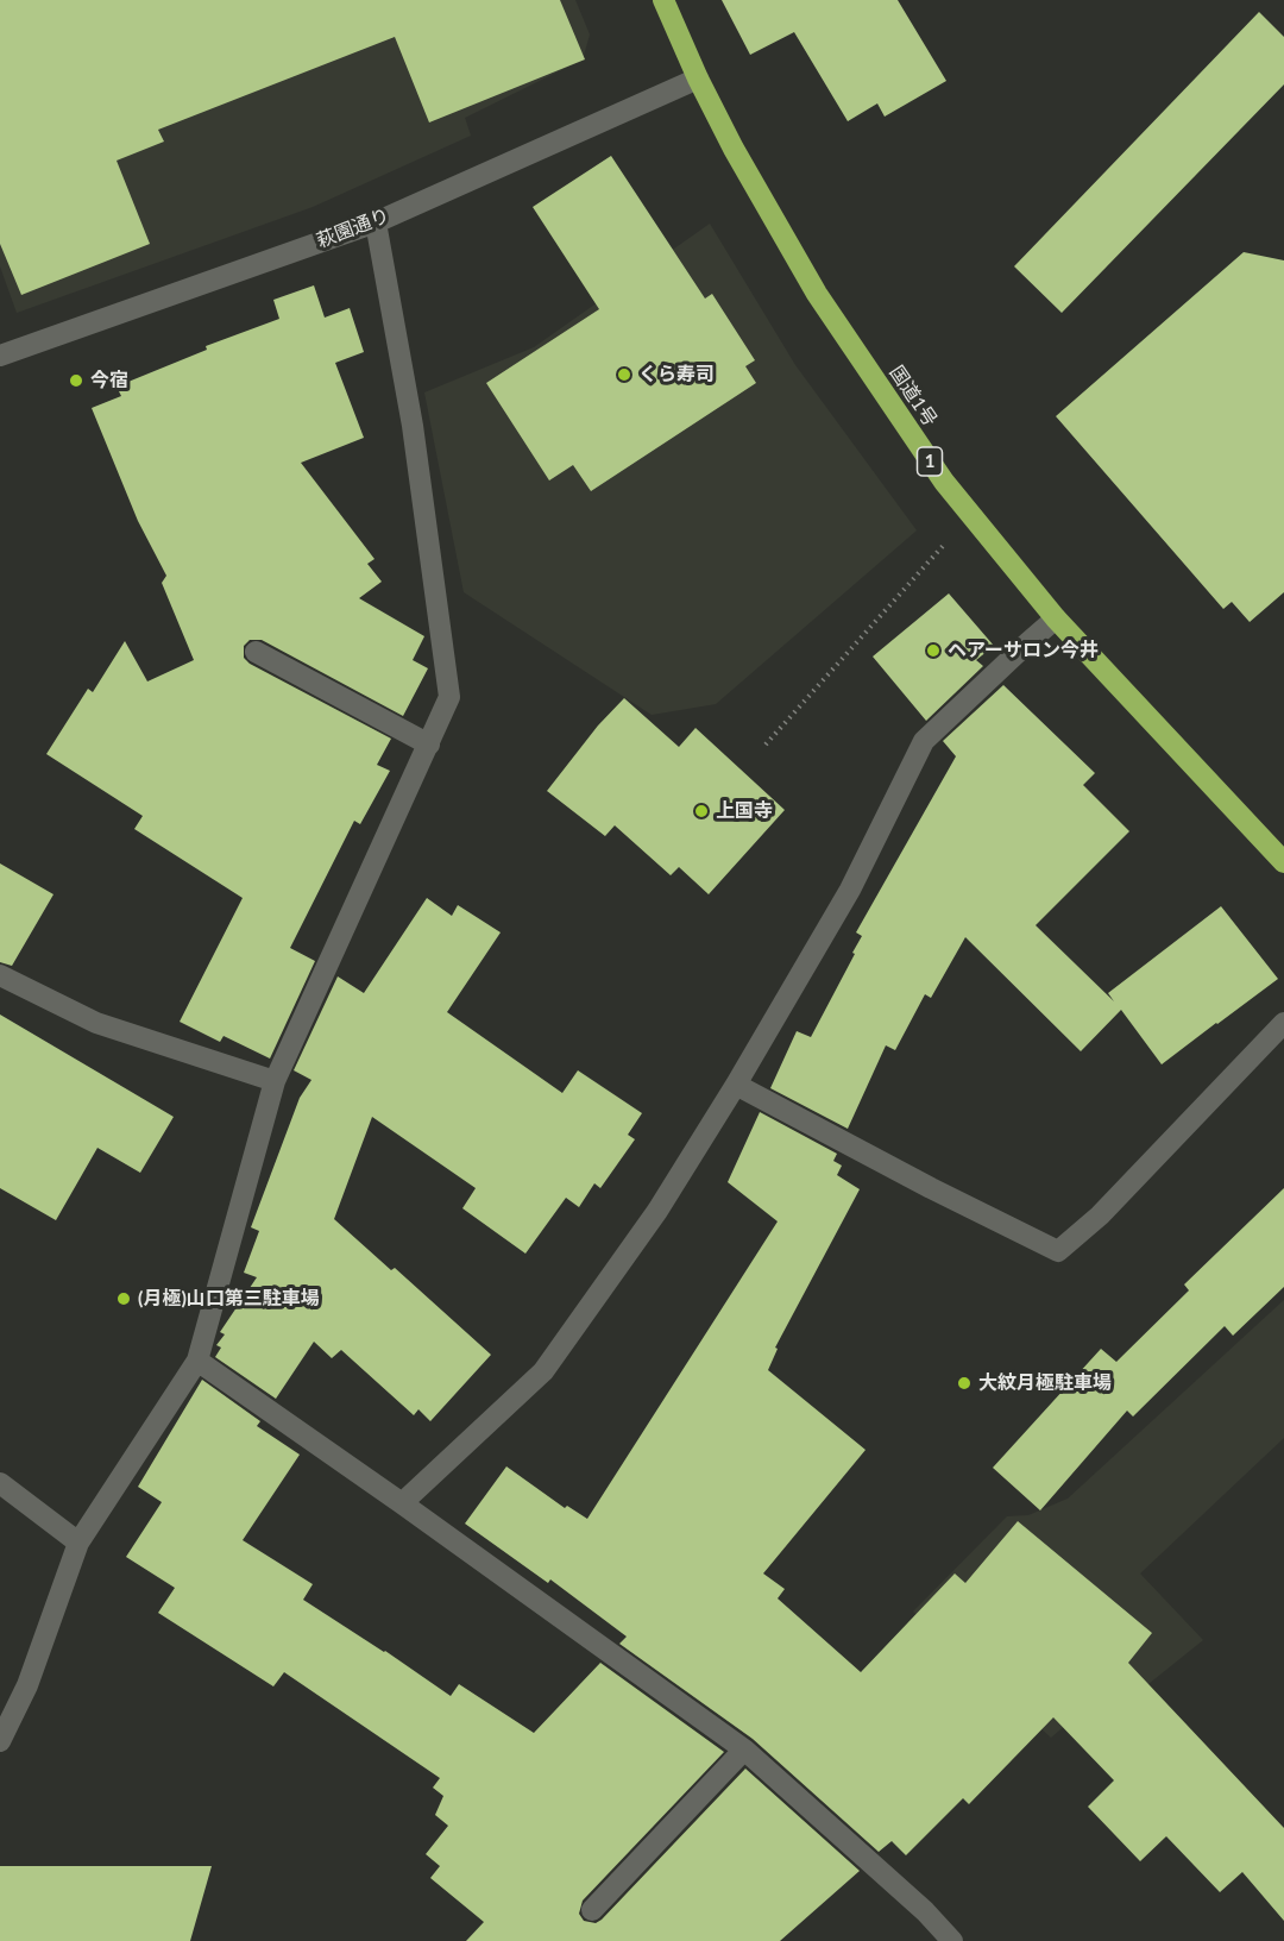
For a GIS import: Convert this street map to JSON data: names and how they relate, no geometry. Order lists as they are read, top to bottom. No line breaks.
{"streets":{"highway":["国道1号","1"],"street":["萩園通り"]},"crossings":[["萩園通り","国道1号"]],"places":["くら寿司","今宿","ヘアーサロン今井","上国寺","(月極)山口第三駐車場","大紋月極駐車場"]}
